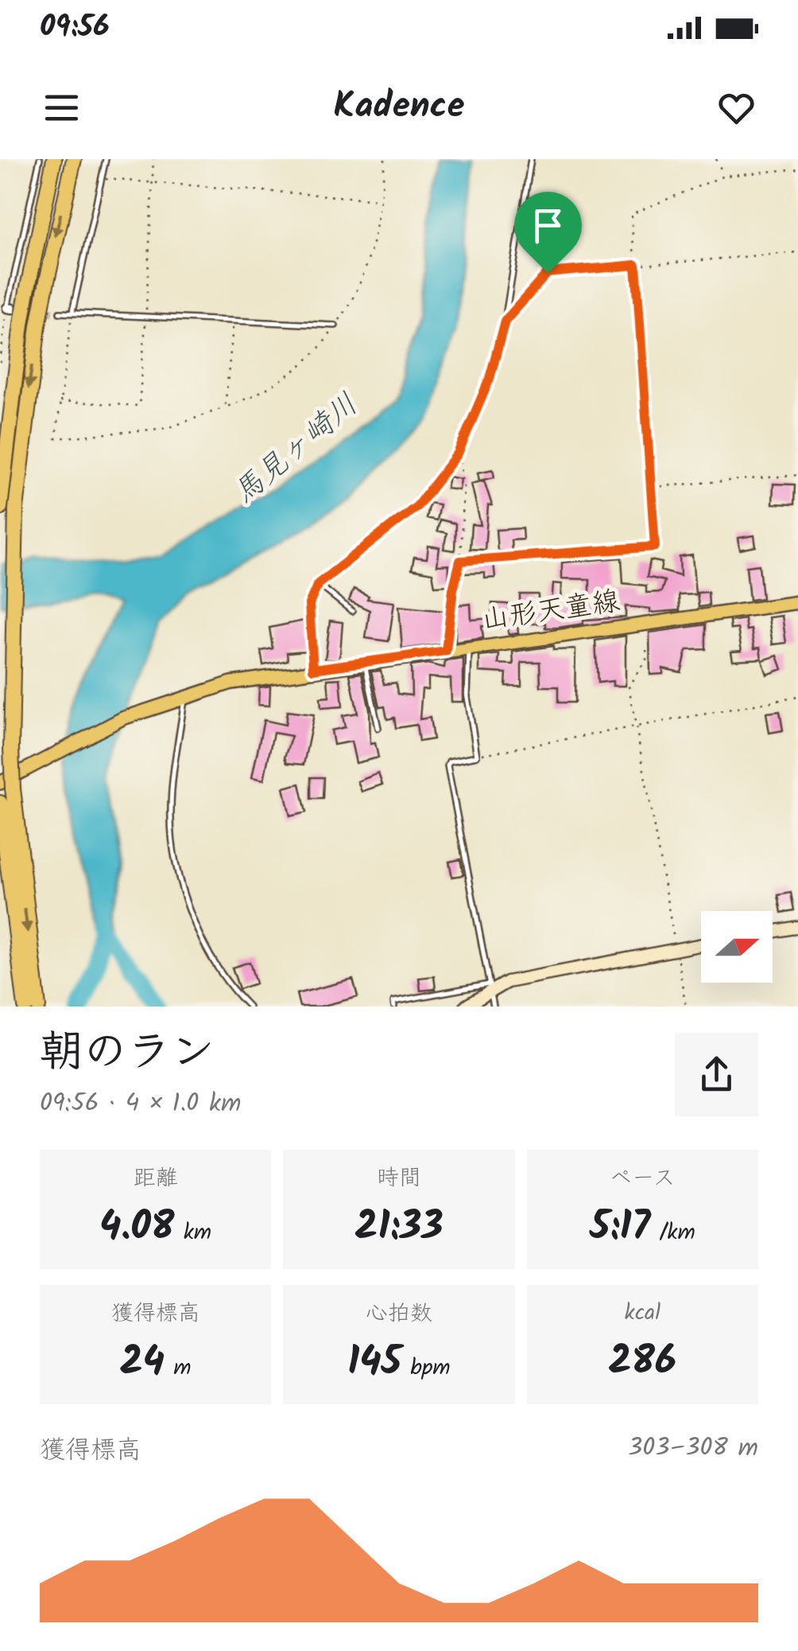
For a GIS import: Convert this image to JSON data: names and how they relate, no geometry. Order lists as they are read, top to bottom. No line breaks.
{"streets":{"main road":["山形天童線"]},"water":["馬見ヶ崎川"],"north":"right","page":{"status":"09:56","header":"Kadence","heading":["朝のラン","09:56 · 4 × 1.0 km"],"stats":[["距離","4.08 km"],["時間","21:33"],["ペース","5:17 /km"],["獲得標高","24 m"],["心拍数","145 bpm"],["kcal","286"]],"chart":["獲得標高","303–308 m"]}}
